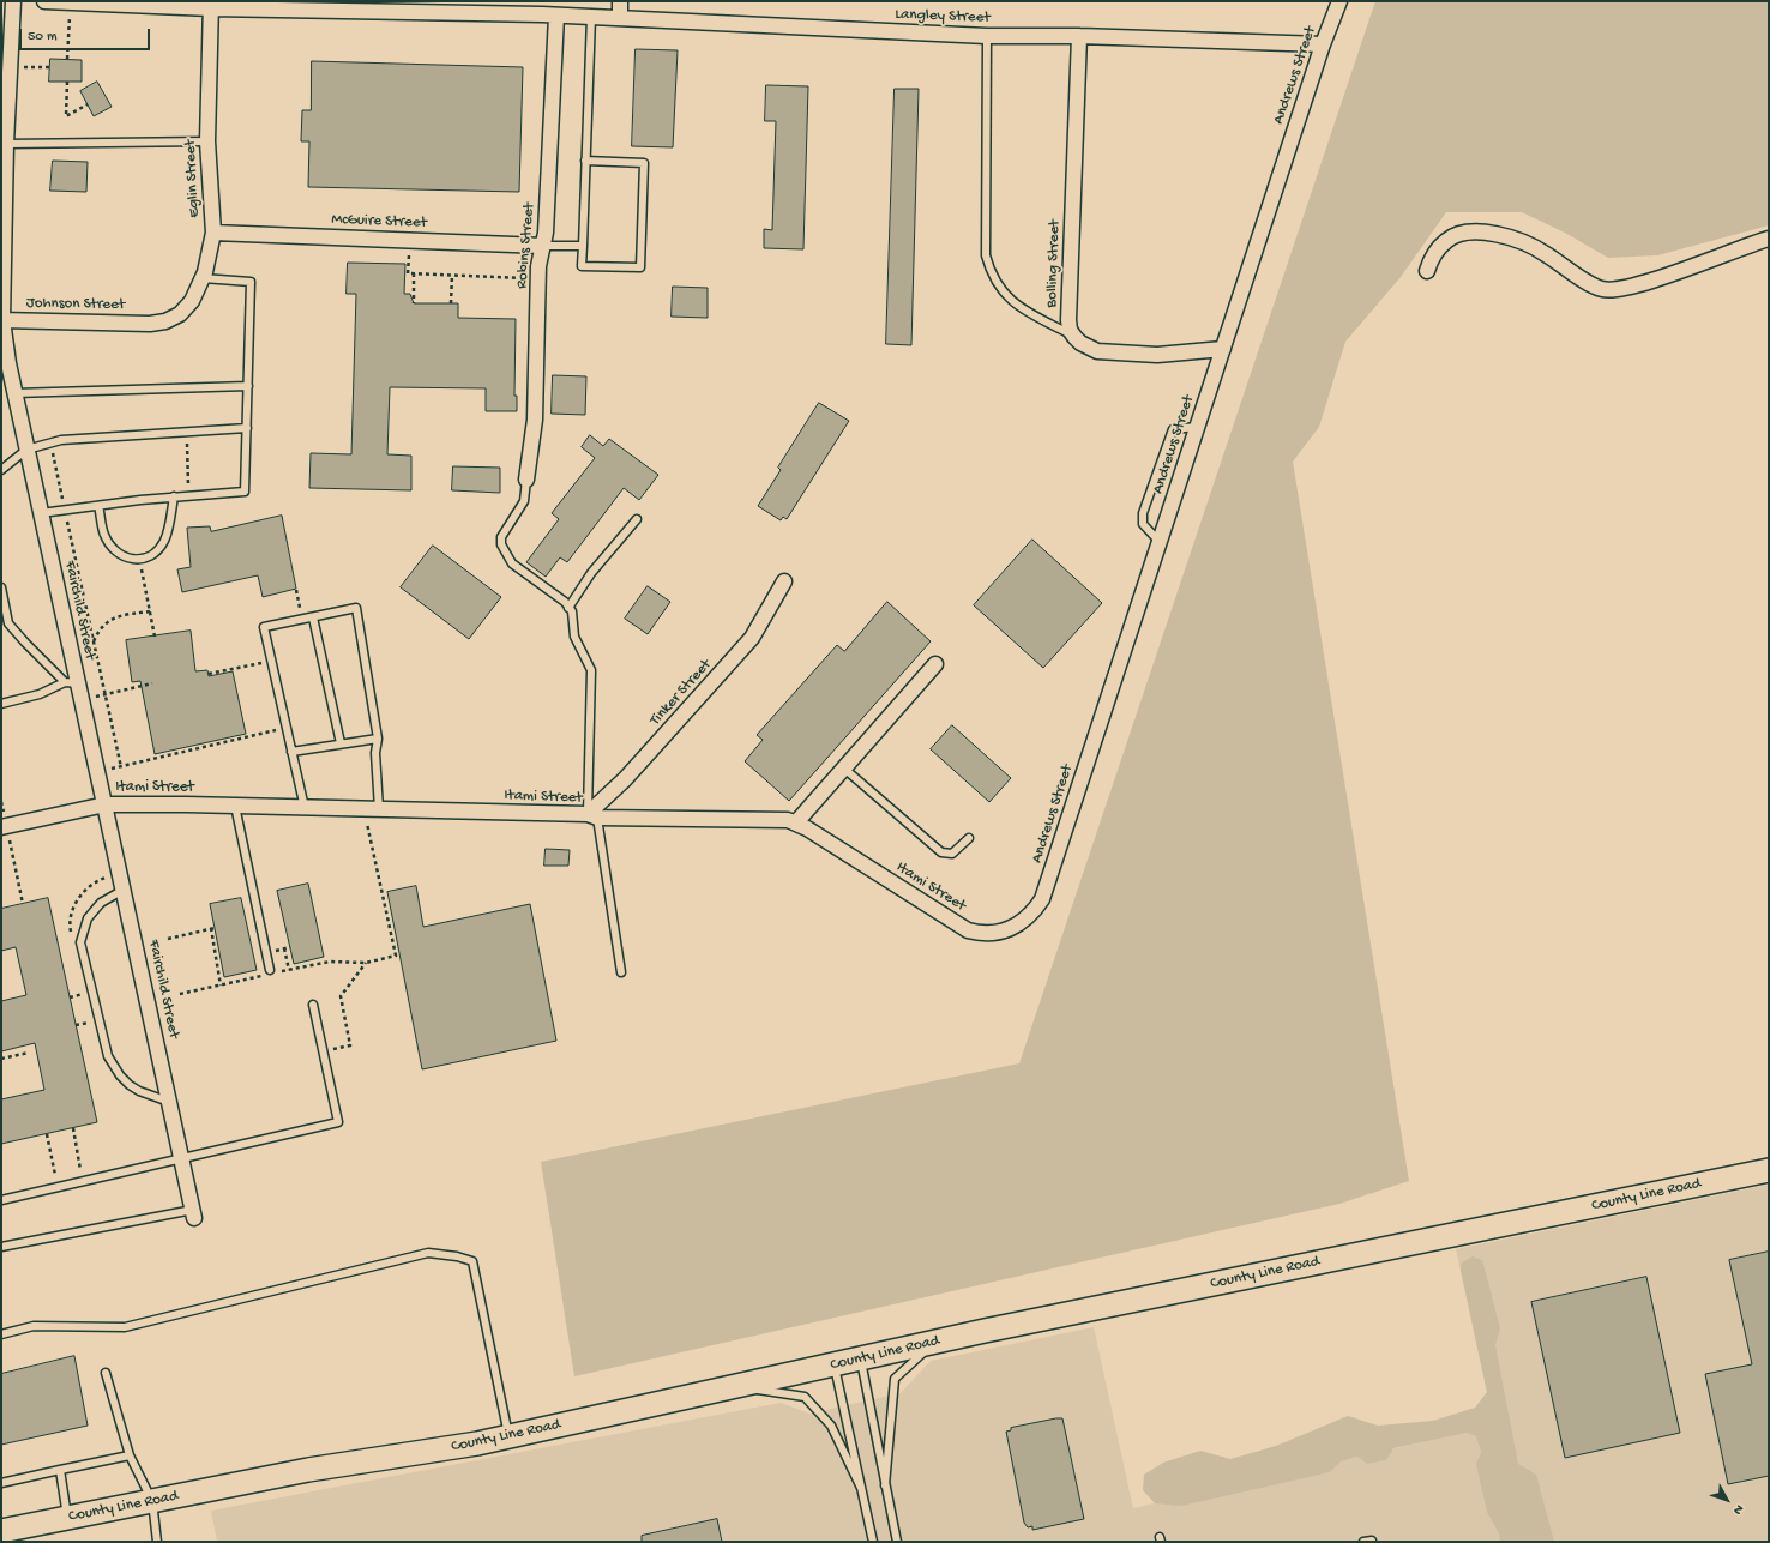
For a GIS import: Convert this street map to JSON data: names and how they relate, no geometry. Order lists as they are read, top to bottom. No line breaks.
{"streets":{"main road":["County Line Road"],"street":["Langley Street","Andrews Street","Eglin Street","McGuire Street","Robins Street","Bolling Street","Johnson Street","Fairchild Street","Tinker Street","Itami Street"]},"crossings":[["Langley Street","Andrews Street"],["Langley Street","Eglin Street"],["Langley Street","Robins Street"],["Langley Street","Bolling Street"],["Andrews Street","Itami Street"],["Eglin Street","McGuire Street"],["Eglin Street","Johnson Street"],["McGuire Street","Robins Street"],["Johnson Street","Fairchild Street"],["Fairchild Street","Itami Street"],["Tinker Street","Itami Street"]],"scale_bar":"50 m","north":"bottom right"}
